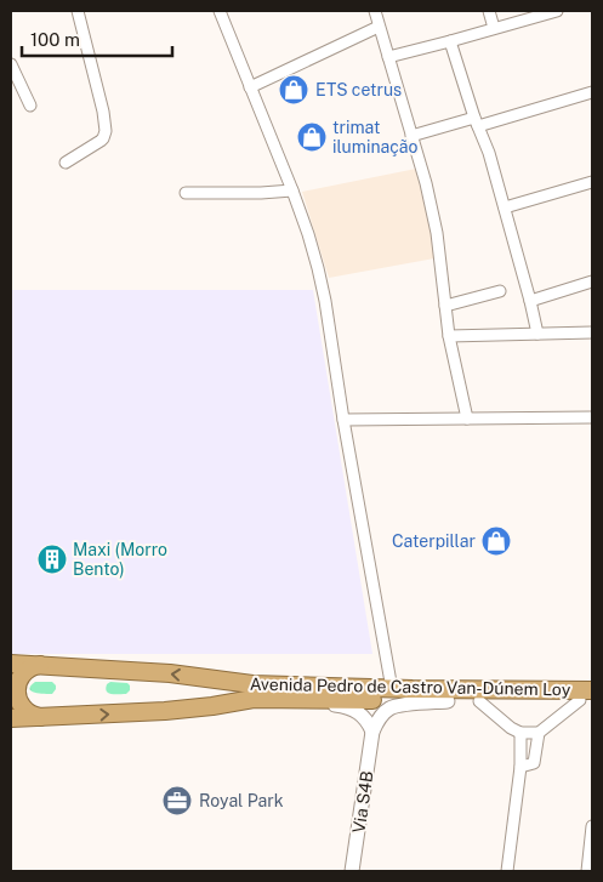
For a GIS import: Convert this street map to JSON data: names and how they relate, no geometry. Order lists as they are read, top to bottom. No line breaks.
{"streets":{"highway":["Avenida Pedro de Castro Van-Dúnem Loy"],"street":["Via S4B"]},"places":{"shop":["ETS cetrus","trimat iluminação","Caterpillar"],"building":["Maxi (Morro Bento)"],"office":["Royal Park"]},"scale_bar":"100 m"}
